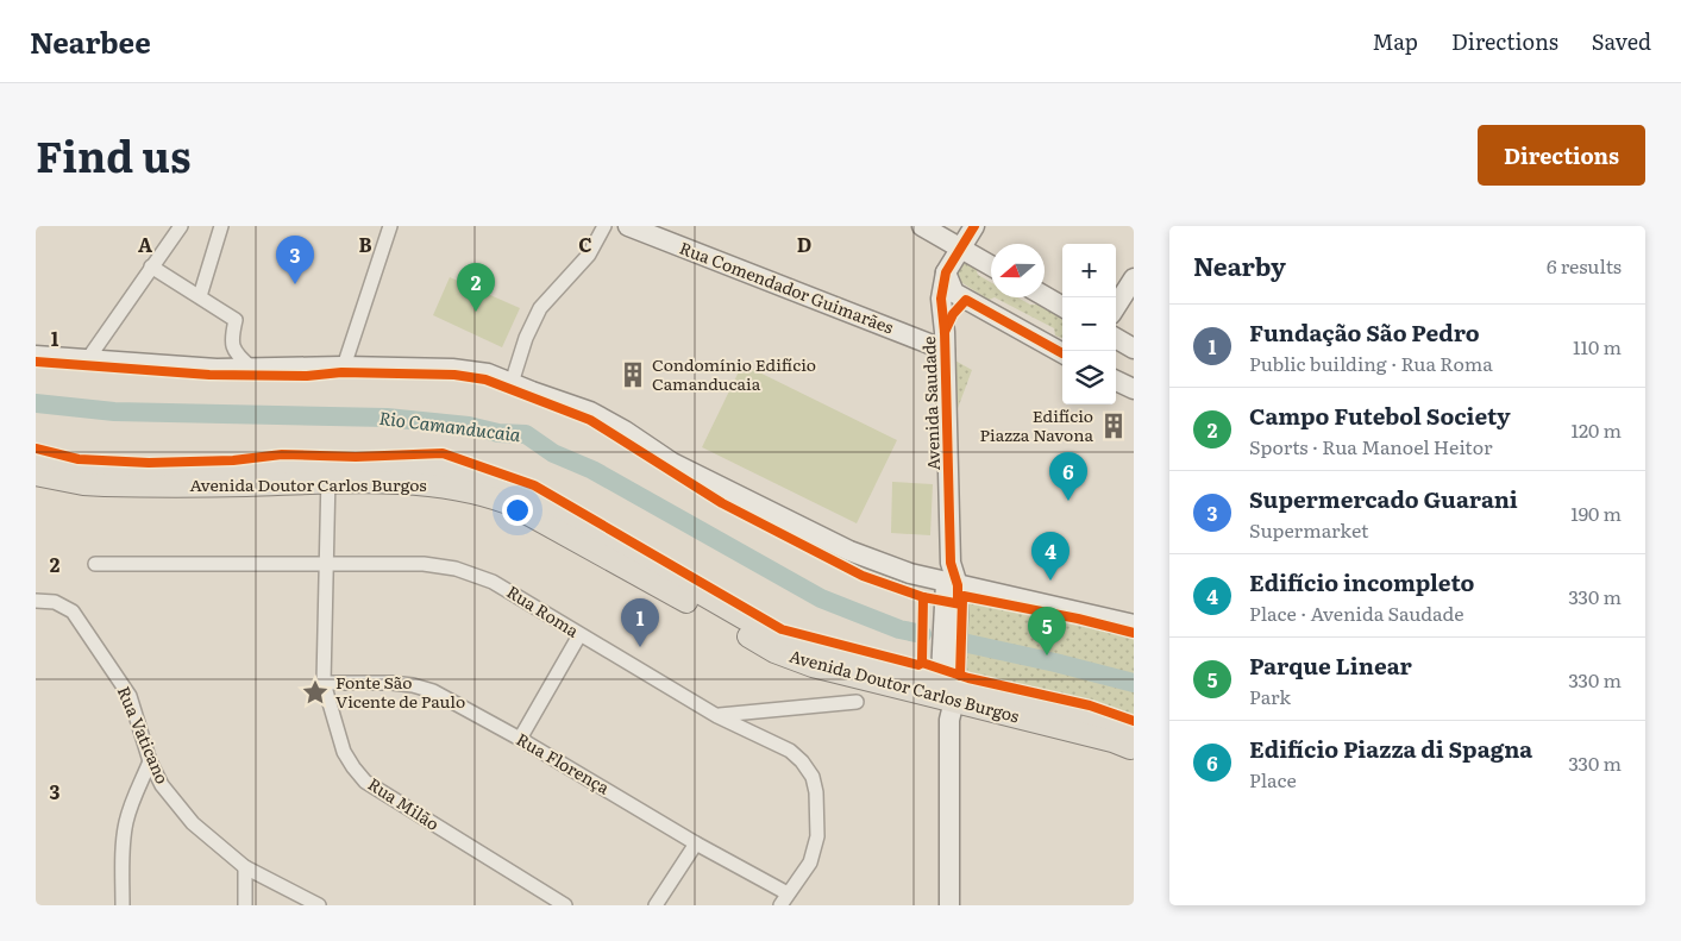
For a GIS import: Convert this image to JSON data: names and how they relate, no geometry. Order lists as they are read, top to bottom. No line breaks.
{"streets":{"main road":["Avenida Doutor Carlos Burgos"],"street":["Rua Comendador Guimarães","Avenida Saudade","Rua Roma","Rua Vaticano","Rua Florença","Rua Milão"]},"crossings":[["Rua Comendador Guimarães","Avenida Saudade"],["Avenida Saudade","Avenida Doutor Carlos Burgos"],["Avenida Doutor Carlos Burgos","Rua Milão"],["Rua Roma","Rua Florença"],["Rua Roma","Rua Milão"],["Rua Florença","Rua Milão"]],"water":["Rio Camanducaia"],"places":{"building":["Condomínio Edifício Camanducaia","Edifício Piazza Navona"],"place":["Fonte São Vicente de Paulo"]},"north":"left","page":{"header":"Nearbee","nav":["Map","Directions","Saved"],"title":"Find us","buttons":"Directions","heading":["Nearby","6 results"],"pins":["3","2","6","4","1","5"],"map_buttons":["+","−"],"list":[{"mark":"1","name":"Fundação São Pedro","note":"Public building · Rua Roma","value":"110 m"},{"mark":"2","name":"Campo Futebol Society","note":"Sports · Rua Manoel Heitor","value":"120 m"},{"mark":"3","name":"Supermercado Guarani","note":"Supermarket","value":"190 m"},{"mark":"4","name":"Edifício incompleto","note":"Place · Avenida Saudade","value":"330 m"},{"mark":"5","name":"Parque Linear","note":"Park","value":"330 m"},{"mark":"6","name":"Edifício Piazza di Spagna","note":"Place","value":"330 m"}]},"grid":{"columns":["A","B","C","D"],"rows":["1","2","3"]}}
